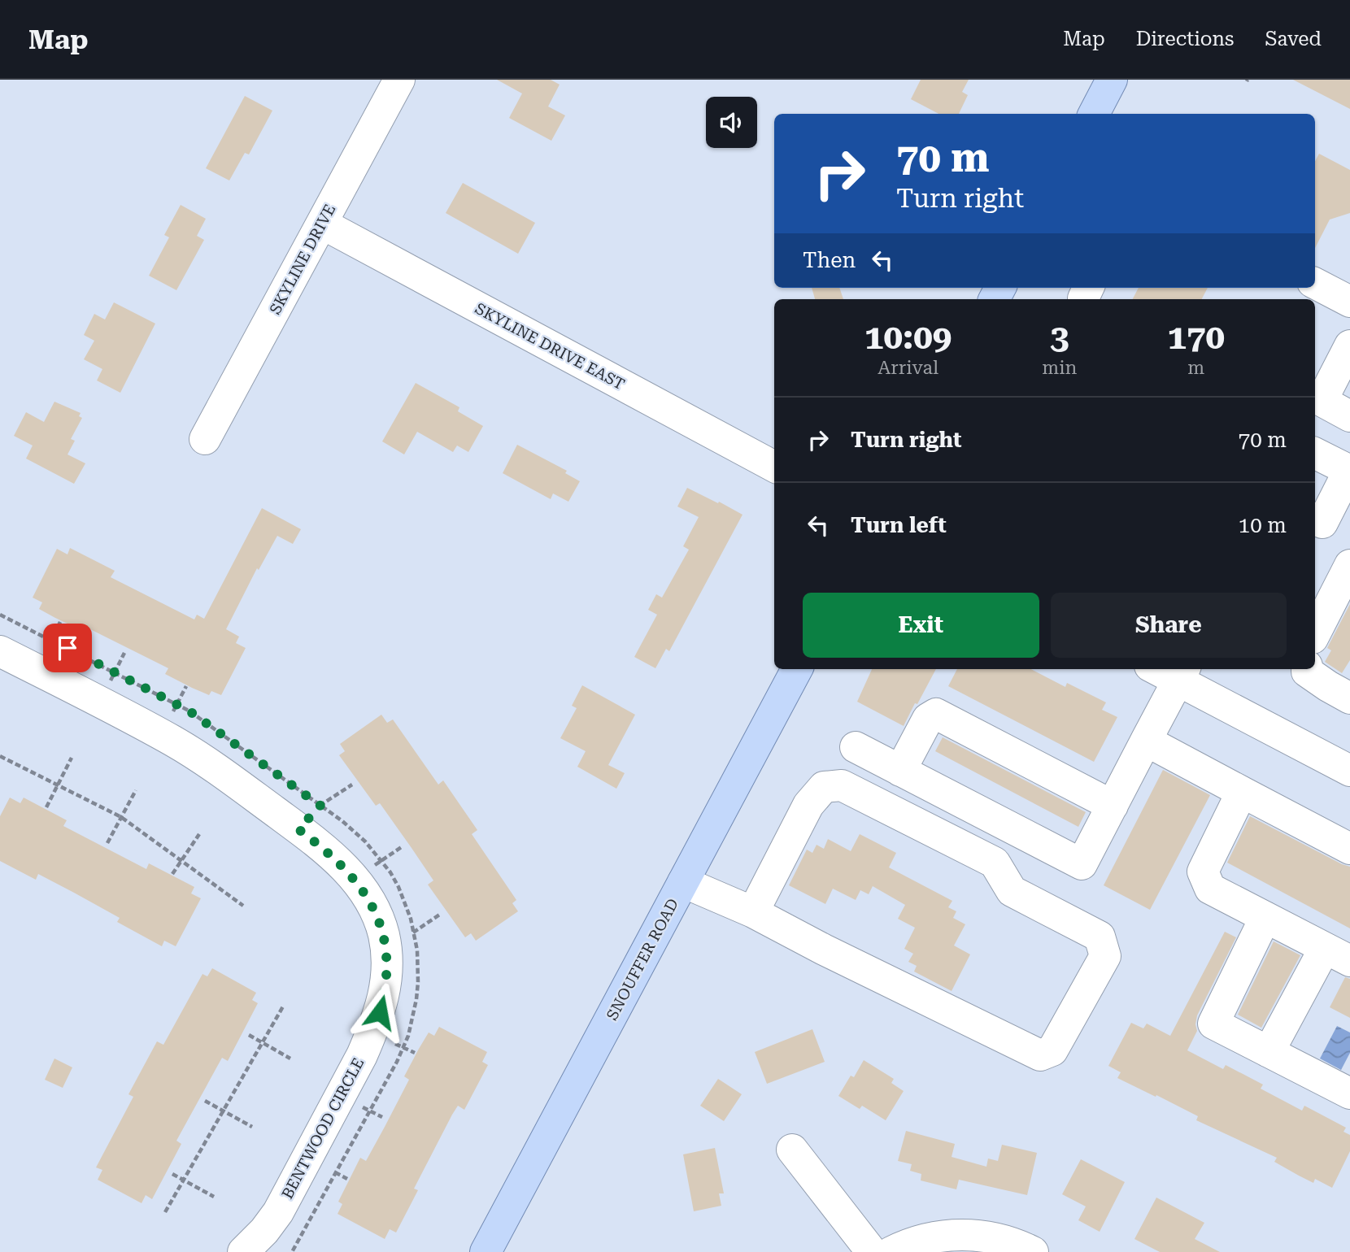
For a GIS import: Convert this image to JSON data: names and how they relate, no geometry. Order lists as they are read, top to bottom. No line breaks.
{"streets":{"main road":["SNOUFFER ROAD"],"street":["SKYLINE DRIVE","SKYLINE DRIVE EAST","BENTWOOD CIRCLE"]},"crossings":[["SKYLINE DRIVE","SKYLINE DRIVE EAST"]],"page":{"header":"Map","nav":["Map","Directions","Saved"],"turn":["70 m","Turn right"],"then":"Then","eta":["10:09","Arrival","3","min","170","m"],"list":[{"name":"Turn right","value":"70 m"},{"name":"Turn left","value":"10 m"}],"buttons":["Exit","Share"]}}
